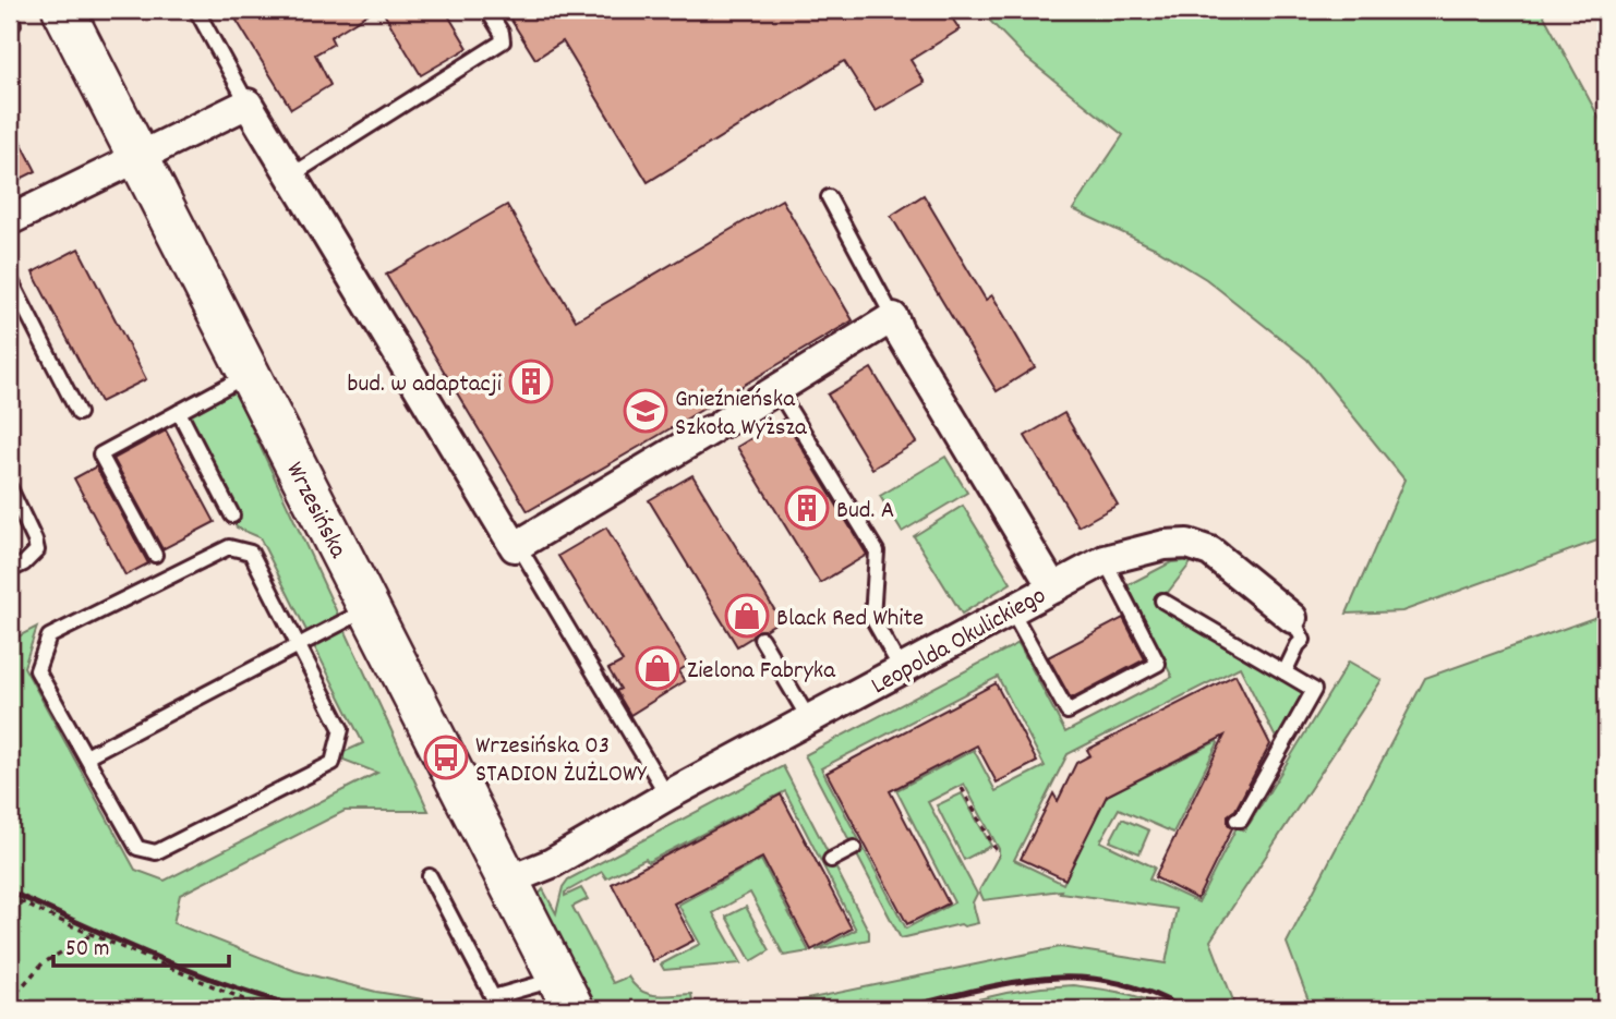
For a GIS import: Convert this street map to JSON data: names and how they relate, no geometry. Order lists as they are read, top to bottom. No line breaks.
{"streets":{"street":["Wrzesińska","Leopolda Okulickiego"]},"crossings":[["Wrzesińska","Leopolda Okulickiego"]],"places":{"building":["bud. w adaptacji","Bud. A"],"school or university":["Gnieźnieńska Szkoła Wyższa"],"shop":["Black Red White","Zielona Fabryka"],"bus stop":["Wrzesińska 03 STADION ŻUŻLOWY"]},"scale_bar":"50 m"}
